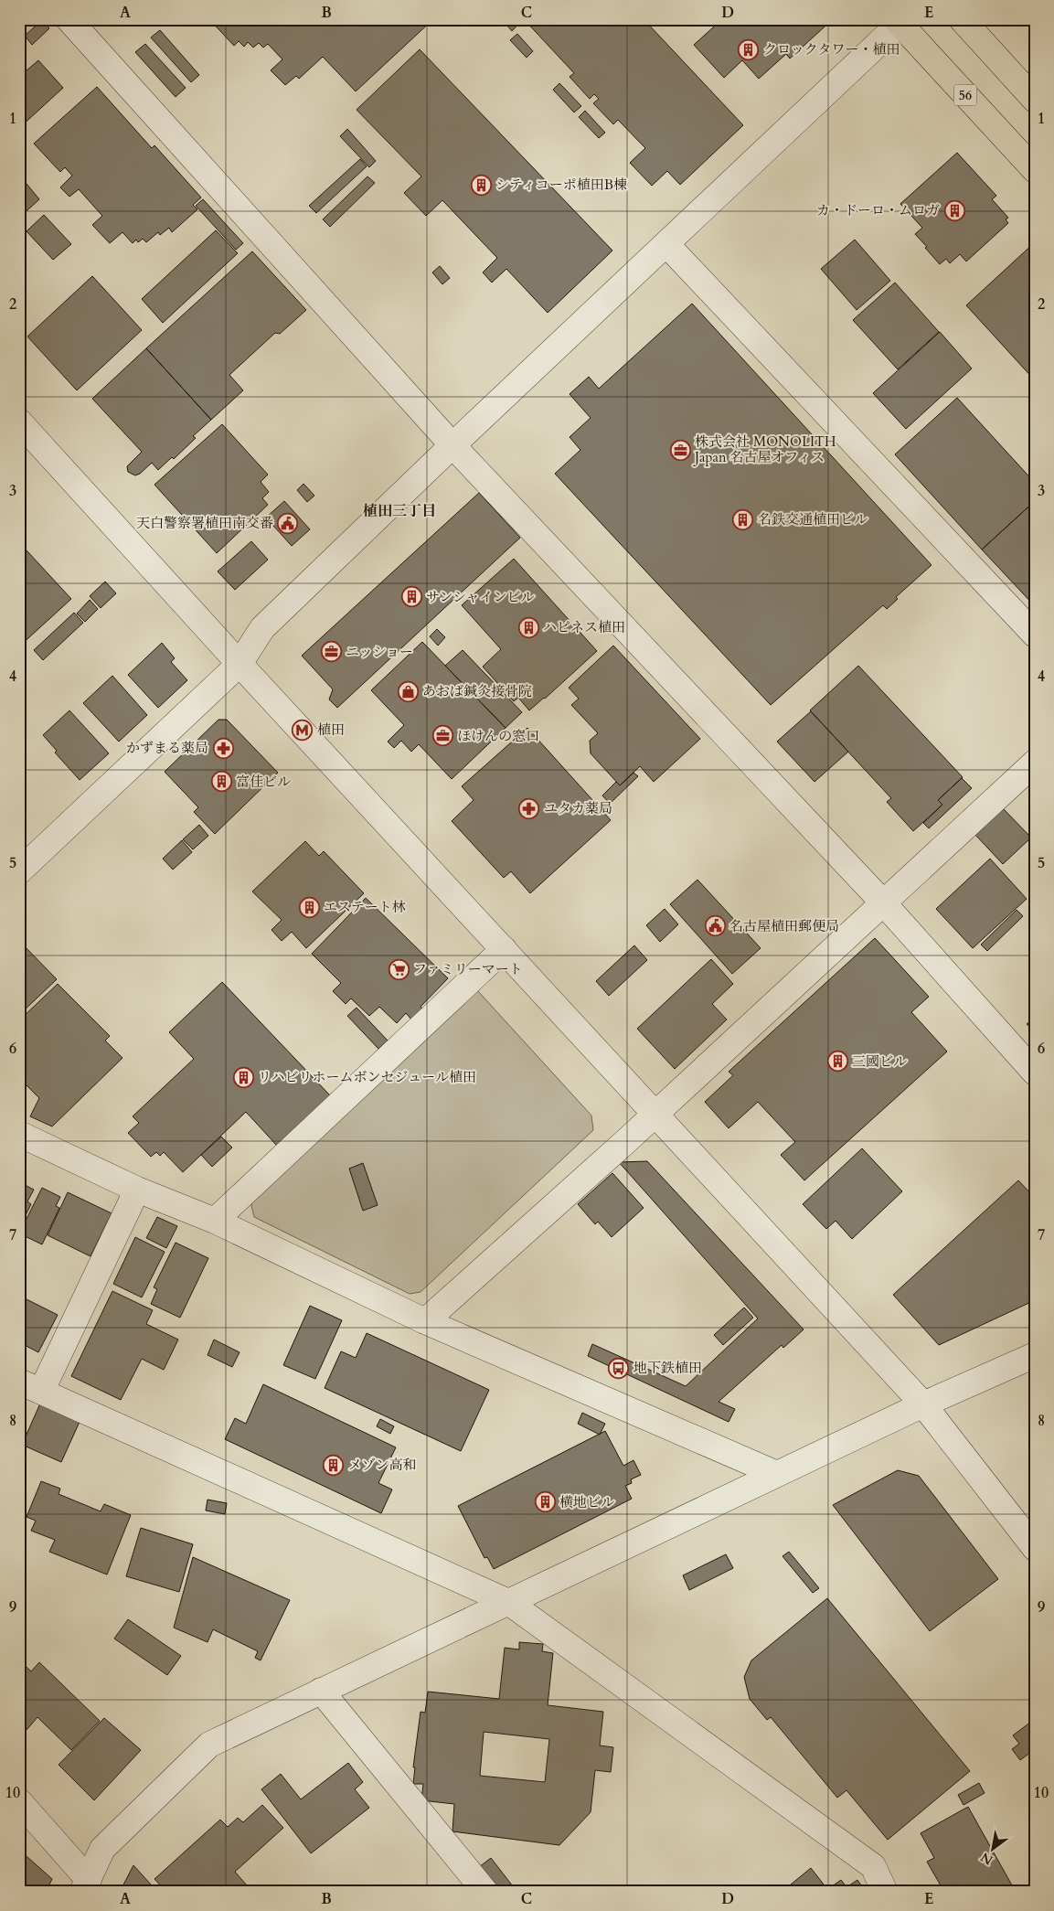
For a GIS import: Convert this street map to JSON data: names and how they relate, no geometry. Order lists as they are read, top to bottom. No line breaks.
{"streets":{"main road":["56"]},"districts":["植田三丁目"],"places":{"building":["クロックタワー・植田","シティコーポ植田B棟","カ・ドーロ・ムロガ","名鉄交通植田ビル","サンシャインビル","ハピネス植田","富佳ビル","エステート林","三國ビル","リハビリホームボンセジュール植田","メゾン高和","横地ビル"],"office":["株式会社 MONOLITH Japan 名古屋オフィス","ニッショー","ほけんの窓口"],"public building":["天白警察署植田南交番","名古屋植田郵便局"],"shop":["あおば鍼灸接骨院"],"metro station":["植田"],"pharmacy":["かずまる薬局","ユタカ薬局"],"supermarket":["ファミリーマート"],"bus stop":["地下鉄植田"]},"north":"bottom left","grid":{"columns":["A","B","C","D","E"],"rows":["1","2","3","4","5","6","7","8","9","10"]}}
